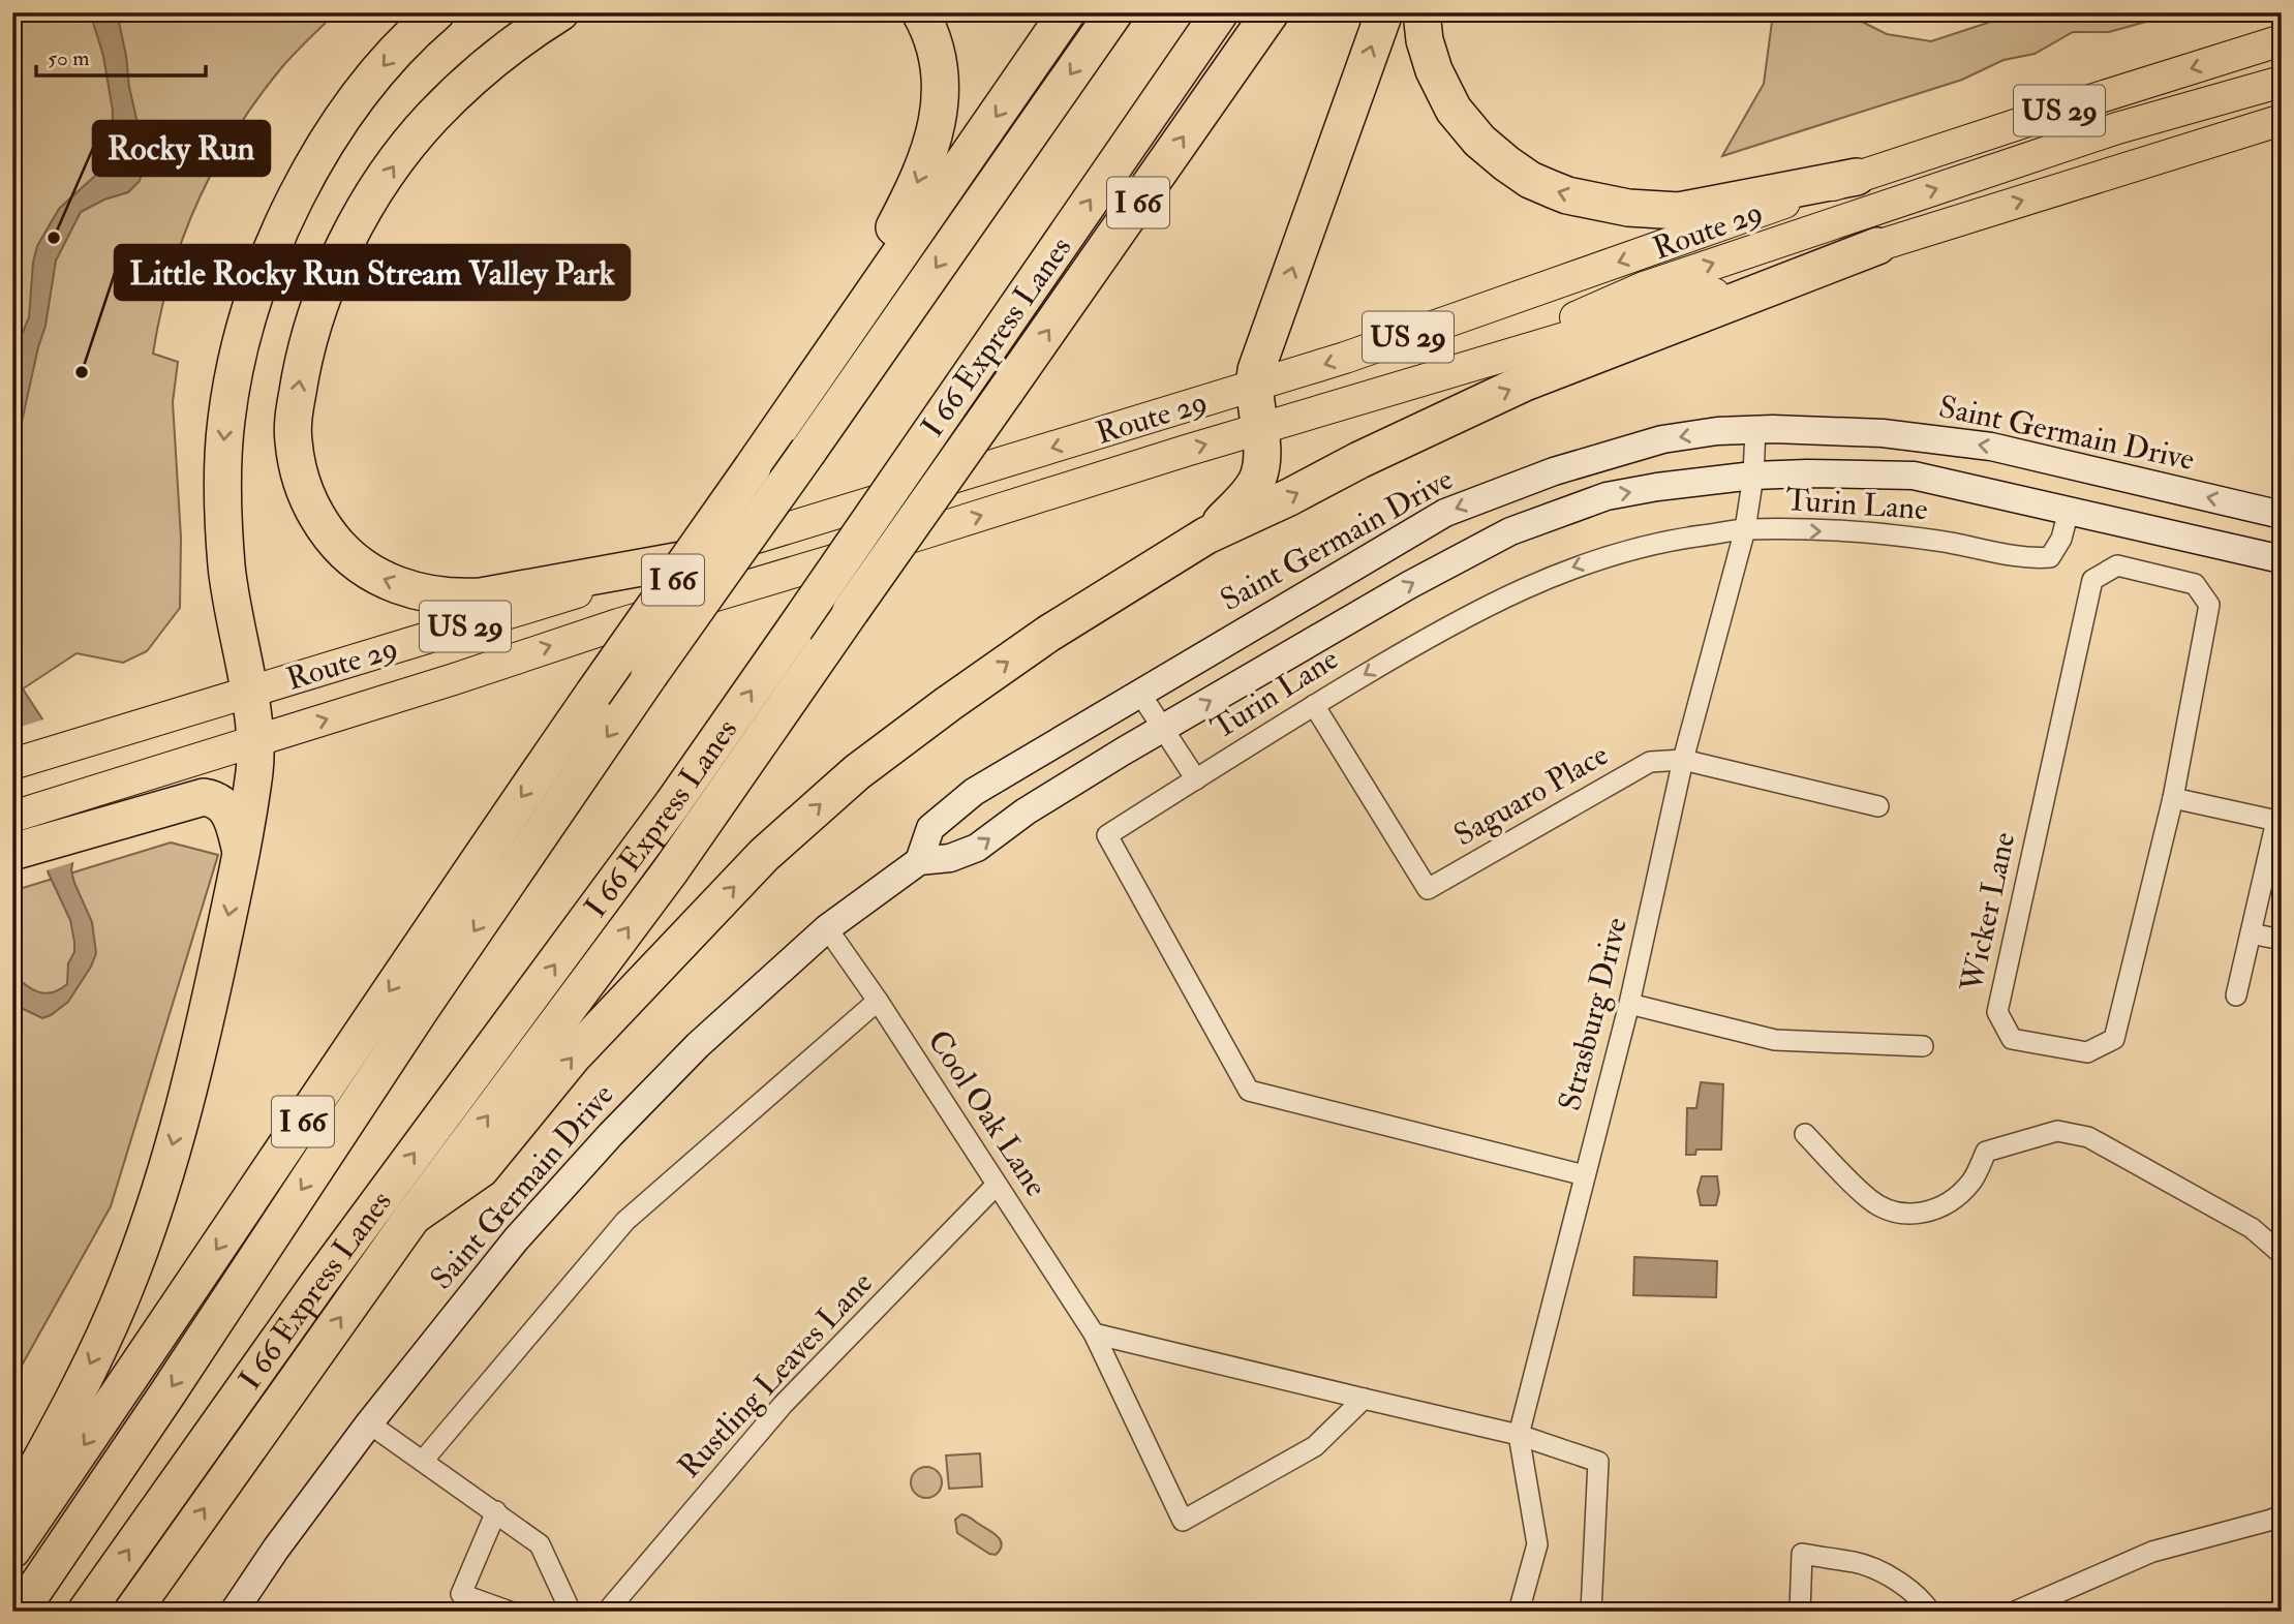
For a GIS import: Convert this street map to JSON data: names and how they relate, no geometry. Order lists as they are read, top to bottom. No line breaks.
{"streets":{"highway":["I 66","I 66 Express Lanes"],"main road":["US 29","Route 29"],"street":["Saint Germain Drive","Turin Lane","Saguaro Place","Wicker Lane","Strasburg Drive","Cool Oak Lane","Rustling Leaves Lane"]},"crossings":[["Saint Germain Drive","Turin Lane"],["Saint Germain Drive","Strasburg Drive"],["Saint Germain Drive","Cool Oak Lane"],["Turin Lane","Saguaro Place"],["Turin Lane","Strasburg Drive"],["Saguaro Place","Strasburg Drive"],["Cool Oak Lane","Rustling Leaves Lane"]],"places":["Rocky Run","Little Rocky Run Stream Valley Park"],"scale_bar":"50 m"}
